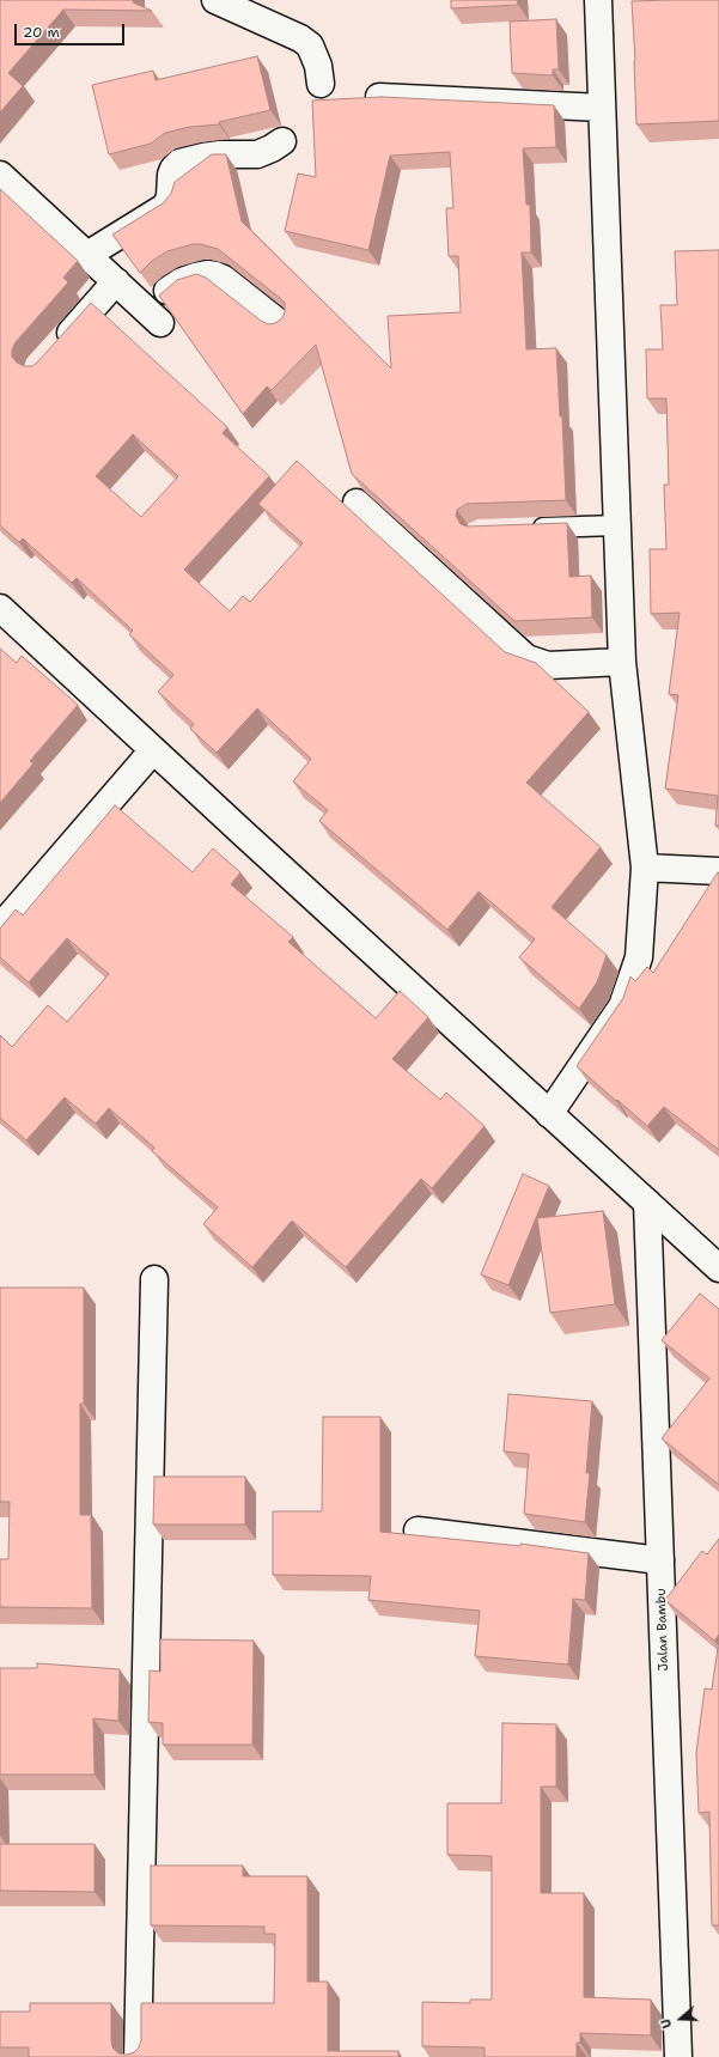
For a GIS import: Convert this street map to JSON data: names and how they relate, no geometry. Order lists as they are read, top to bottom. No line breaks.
{"streets":{"street":["Jalan Bambu"]},"scale_bar":"20 m","north":"left"}
